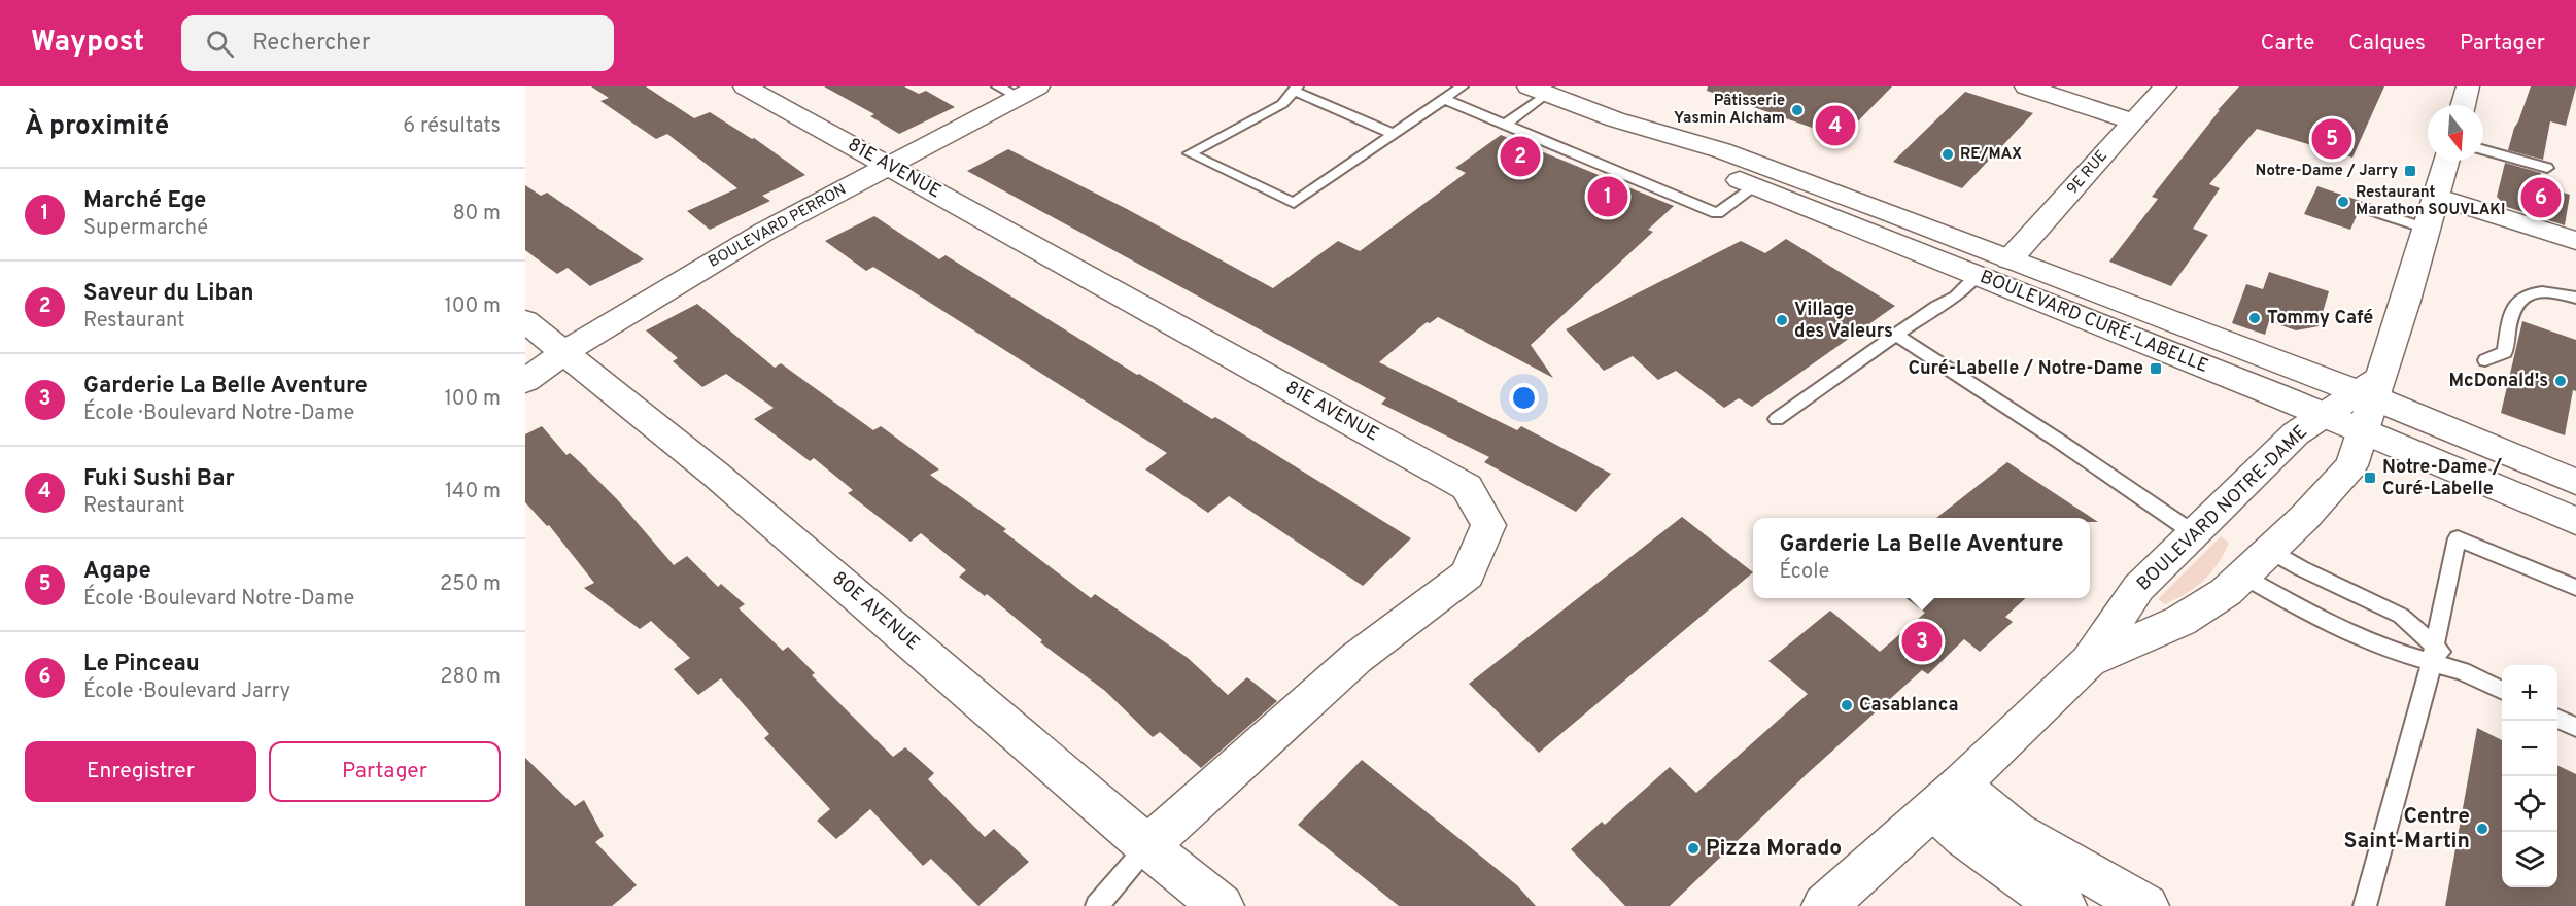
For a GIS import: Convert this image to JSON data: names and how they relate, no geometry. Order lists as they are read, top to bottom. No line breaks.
{"streets":{"street":["81E AVENUE","9E RUE","BOULEVARD PERRON","BOULEVARD CURÉ-LABELLE","BOULEVARD NOTRE-DAME","80E AVENUE"]},"crossings":[["81E AVENUE","BOULEVARD PERRON"],["81E AVENUE","80E AVENUE"],["9E RUE","BOULEVARD CURÉ-LABELLE"],["BOULEVARD PERRON","80E AVENUE"],["BOULEVARD CURÉ-LABELLE","BOULEVARD NOTRE-DAME"]],"places":{"other":["Pâtisserie Yasmin Alcham","RE/MAX","Restaurant Marathon SOUVLAKI","Tommy Café","Village des Valeurs","McDonald's","Casablanca","Centre Saint-Martin","Pizza Morado"],"transit":["Notre-Dame / Jarry","Curé-Labelle / Notre-Dame","Notre-Dame / Curé-Labelle"]},"north":"bottom","page":{"header":"Waypost","search":"Rechercher","nav":["Carte","Calques","Partager"],"heading":["À proximité","6 résultats"],"pins":["4","5","2","1","6","3"],"list":[{"mark":"1","name":"Marché Ege","note":"Supermarché","value":"80 m"},{"mark":"2","name":"Saveur du Liban","note":"Restaurant","value":"100 m"},{"mark":"3","name":"Garderie La Belle Aventure","note":"École · Boulevard Notre-Dame","value":"100 m"},{"mark":"4","name":"Fuki Sushi Bar","note":"Restaurant","value":"140 m"},{"mark":"5","name":"Agape","note":"École · Boulevard Notre-Dame","value":"250 m"},{"mark":"6","name":"Le Pinceau","note":"École · Boulevard Jarry","value":"280 m"}],"popup":["Garderie La Belle Aventure","École"],"map_buttons":["+","−"],"buttons":["Enregistrer","Partager"]}}
